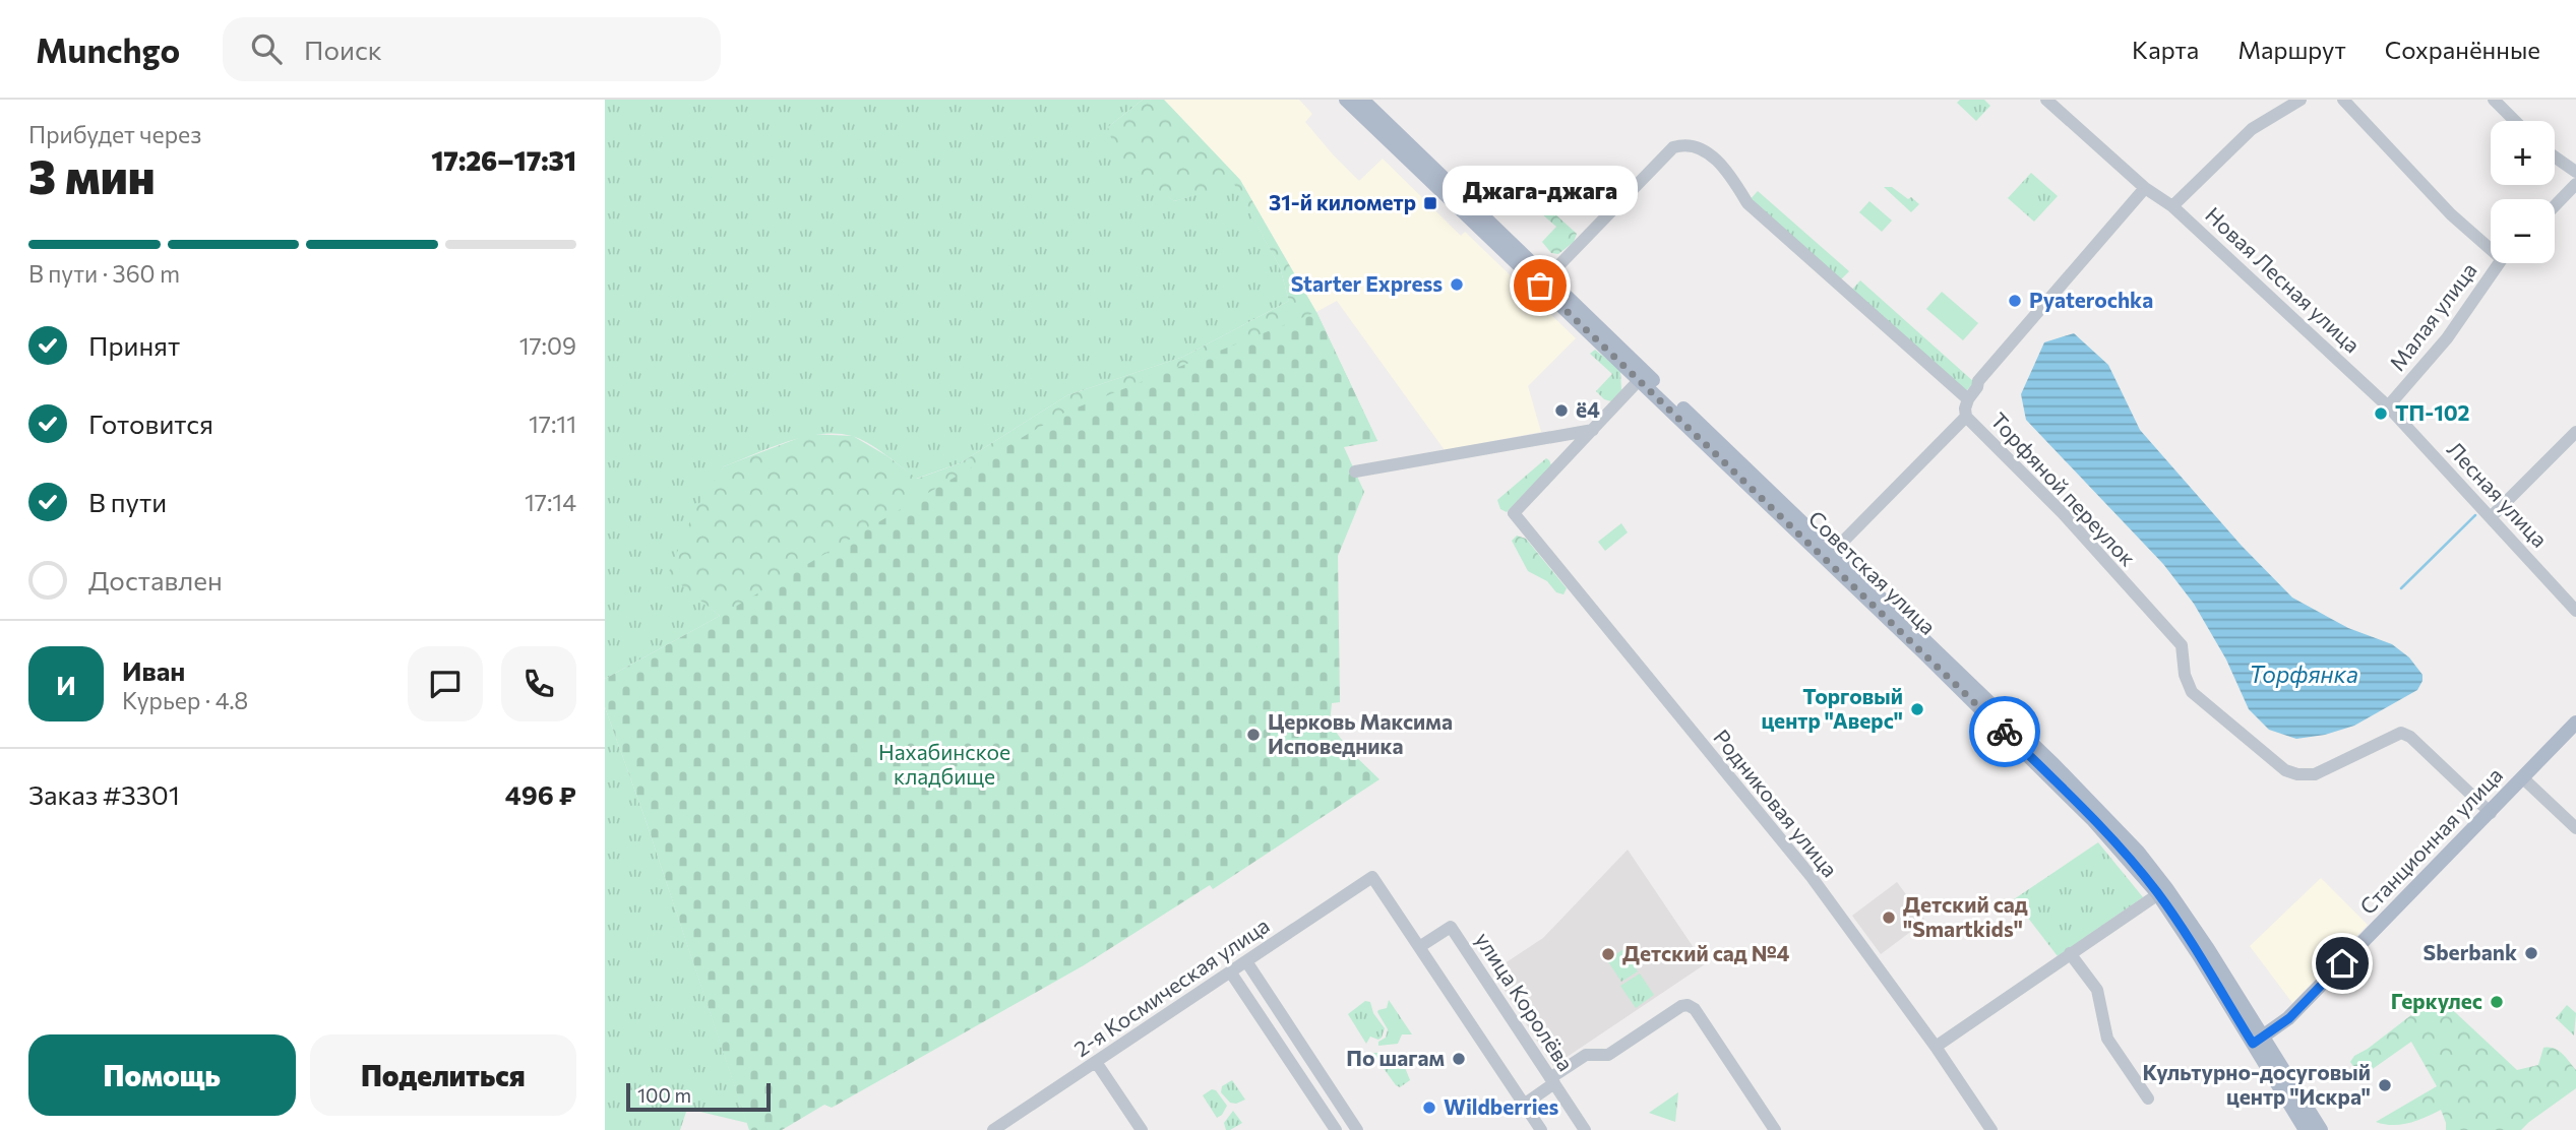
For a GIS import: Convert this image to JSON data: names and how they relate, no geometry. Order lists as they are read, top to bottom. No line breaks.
{"streets":{"main road":["Советская улица","Станционная улица"],"street":["Новая Лесная улица","Малая улица","Торфяной переулок","Лесная улица","Родниковая улица","2-я Космическая улица","улица Королёва"]},"crossings":[["Новая Лесная улица","Малая улица"],["Новая Лесная улица","Лесная улица"],["Малая улица","Лесная улица"],["Торфяной переулок","Советская улица"],["Торфяной переулок","Станционная улица"],["Советская улица","Станционная улица"],["2-я Космическая улица","улица Королёва"]],"water":["Торфянка"],"parks":["Нахабинское кладбище"],"places":{"transit":["31-й километр"],"other":["Starter Express","Джага-джага","Pyaterochka","ё4","ТП-102","Торговый центр \"Аверс\"","Церковь Максима Исповедника","Детский сад \"Smartkids\"","Sberbank","Детский сад №4","Геркулес","По шагам","Культурно-досуговый центр \"Искра\"","Wildberries"]},"scale_bar":"100 m","page":{"header":"Munchgo","search":"Поиск","nav":["Карта","Маршрут","Сохранённые"],"heading":["3 мин","Прибудет через","17:26–17:31"],"panel":["Иван","Курьер · 4.8","Заказ #3301","496 ₽"],"map_buttons":["+","−"],"bubble":"Джага-джага","bar":"В пути · 360 m","list":[["Принят","17:09"],["Готовится","17:11"],["В пути","17:14"],"Доставлен"],"round":"И","buttons":["Помощь","Поделиться"],"scale":"100 m"}}
